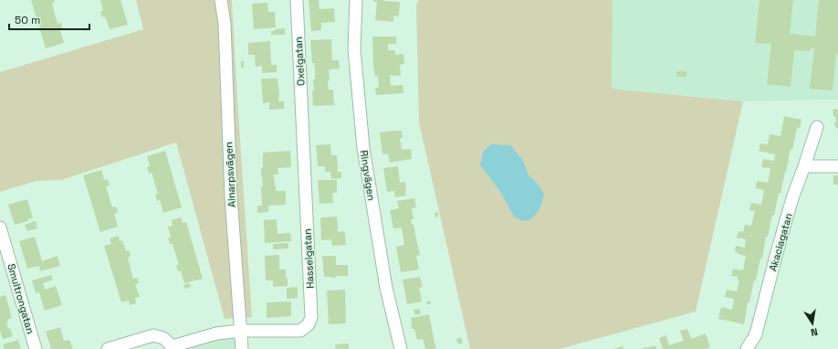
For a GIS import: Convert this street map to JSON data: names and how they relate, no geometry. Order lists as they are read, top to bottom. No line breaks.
{"streets":{"street":["Oxelgatan","Alnarpsvägen","Ringvägen","Akaciagatan","Hasselgatan","Smultrongatan"]},"crossings":[["Oxelgatan","Hasselgatan"],["Alnarpsvägen","Hasselgatan"]],"scale_bar":"50 m","north":"bottom"}
